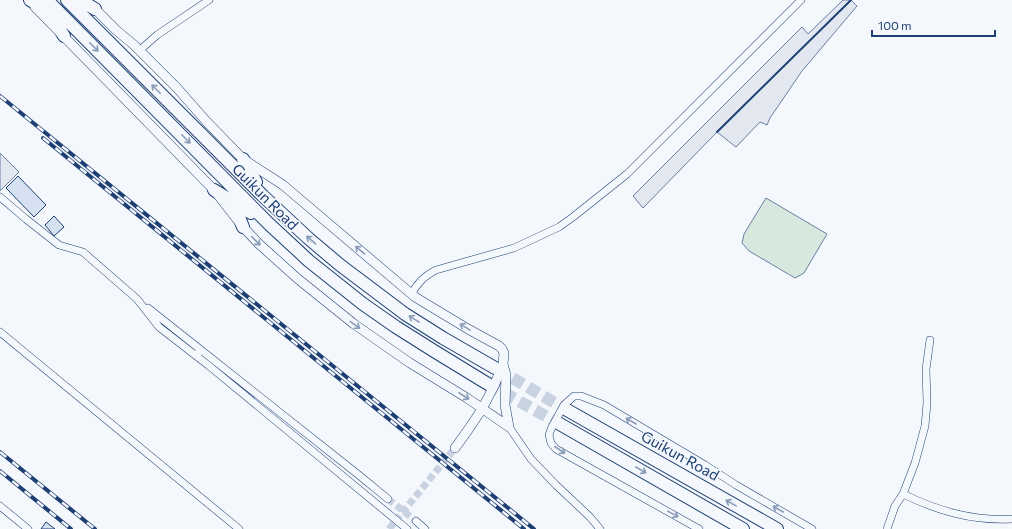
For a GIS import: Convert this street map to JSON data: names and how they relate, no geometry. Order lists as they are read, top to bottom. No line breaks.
{"streets":{"highway":["Guikun Road"]},"scale_bar":"100 m"}
